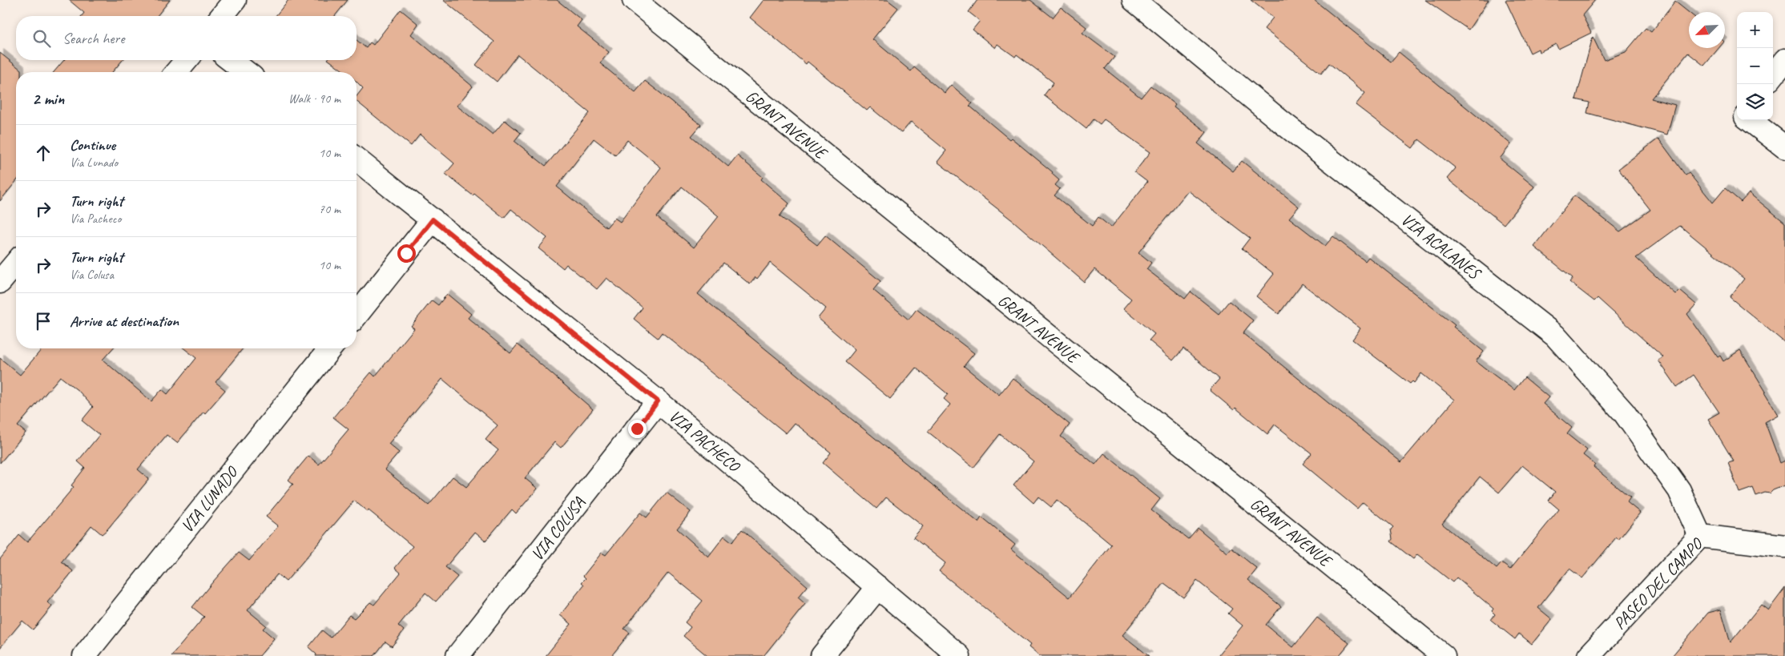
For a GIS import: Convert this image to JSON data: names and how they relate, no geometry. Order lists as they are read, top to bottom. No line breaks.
{"streets":{"street":["GRANT AVENUE","VIA ACALANES","VIA PACHECO","VIA LUNADO","VIA COLUSA","PASEO DEL CAMPO"]},"crossings":[["VIA ACALANES","PASEO DEL CAMPO"],["VIA PACHECO","VIA COLUSA"]],"north":"bottom left","page":{"map_buttons":["+","−"],"search":"Search here","heading":["2 min","Walk · 90 m"],"list":[["Continue","Via Lunado","10 m"],["Turn right","Via Pacheco","70 m"],["Turn right","Via Colusa","10 m"],"Arrive at destination"]}}
